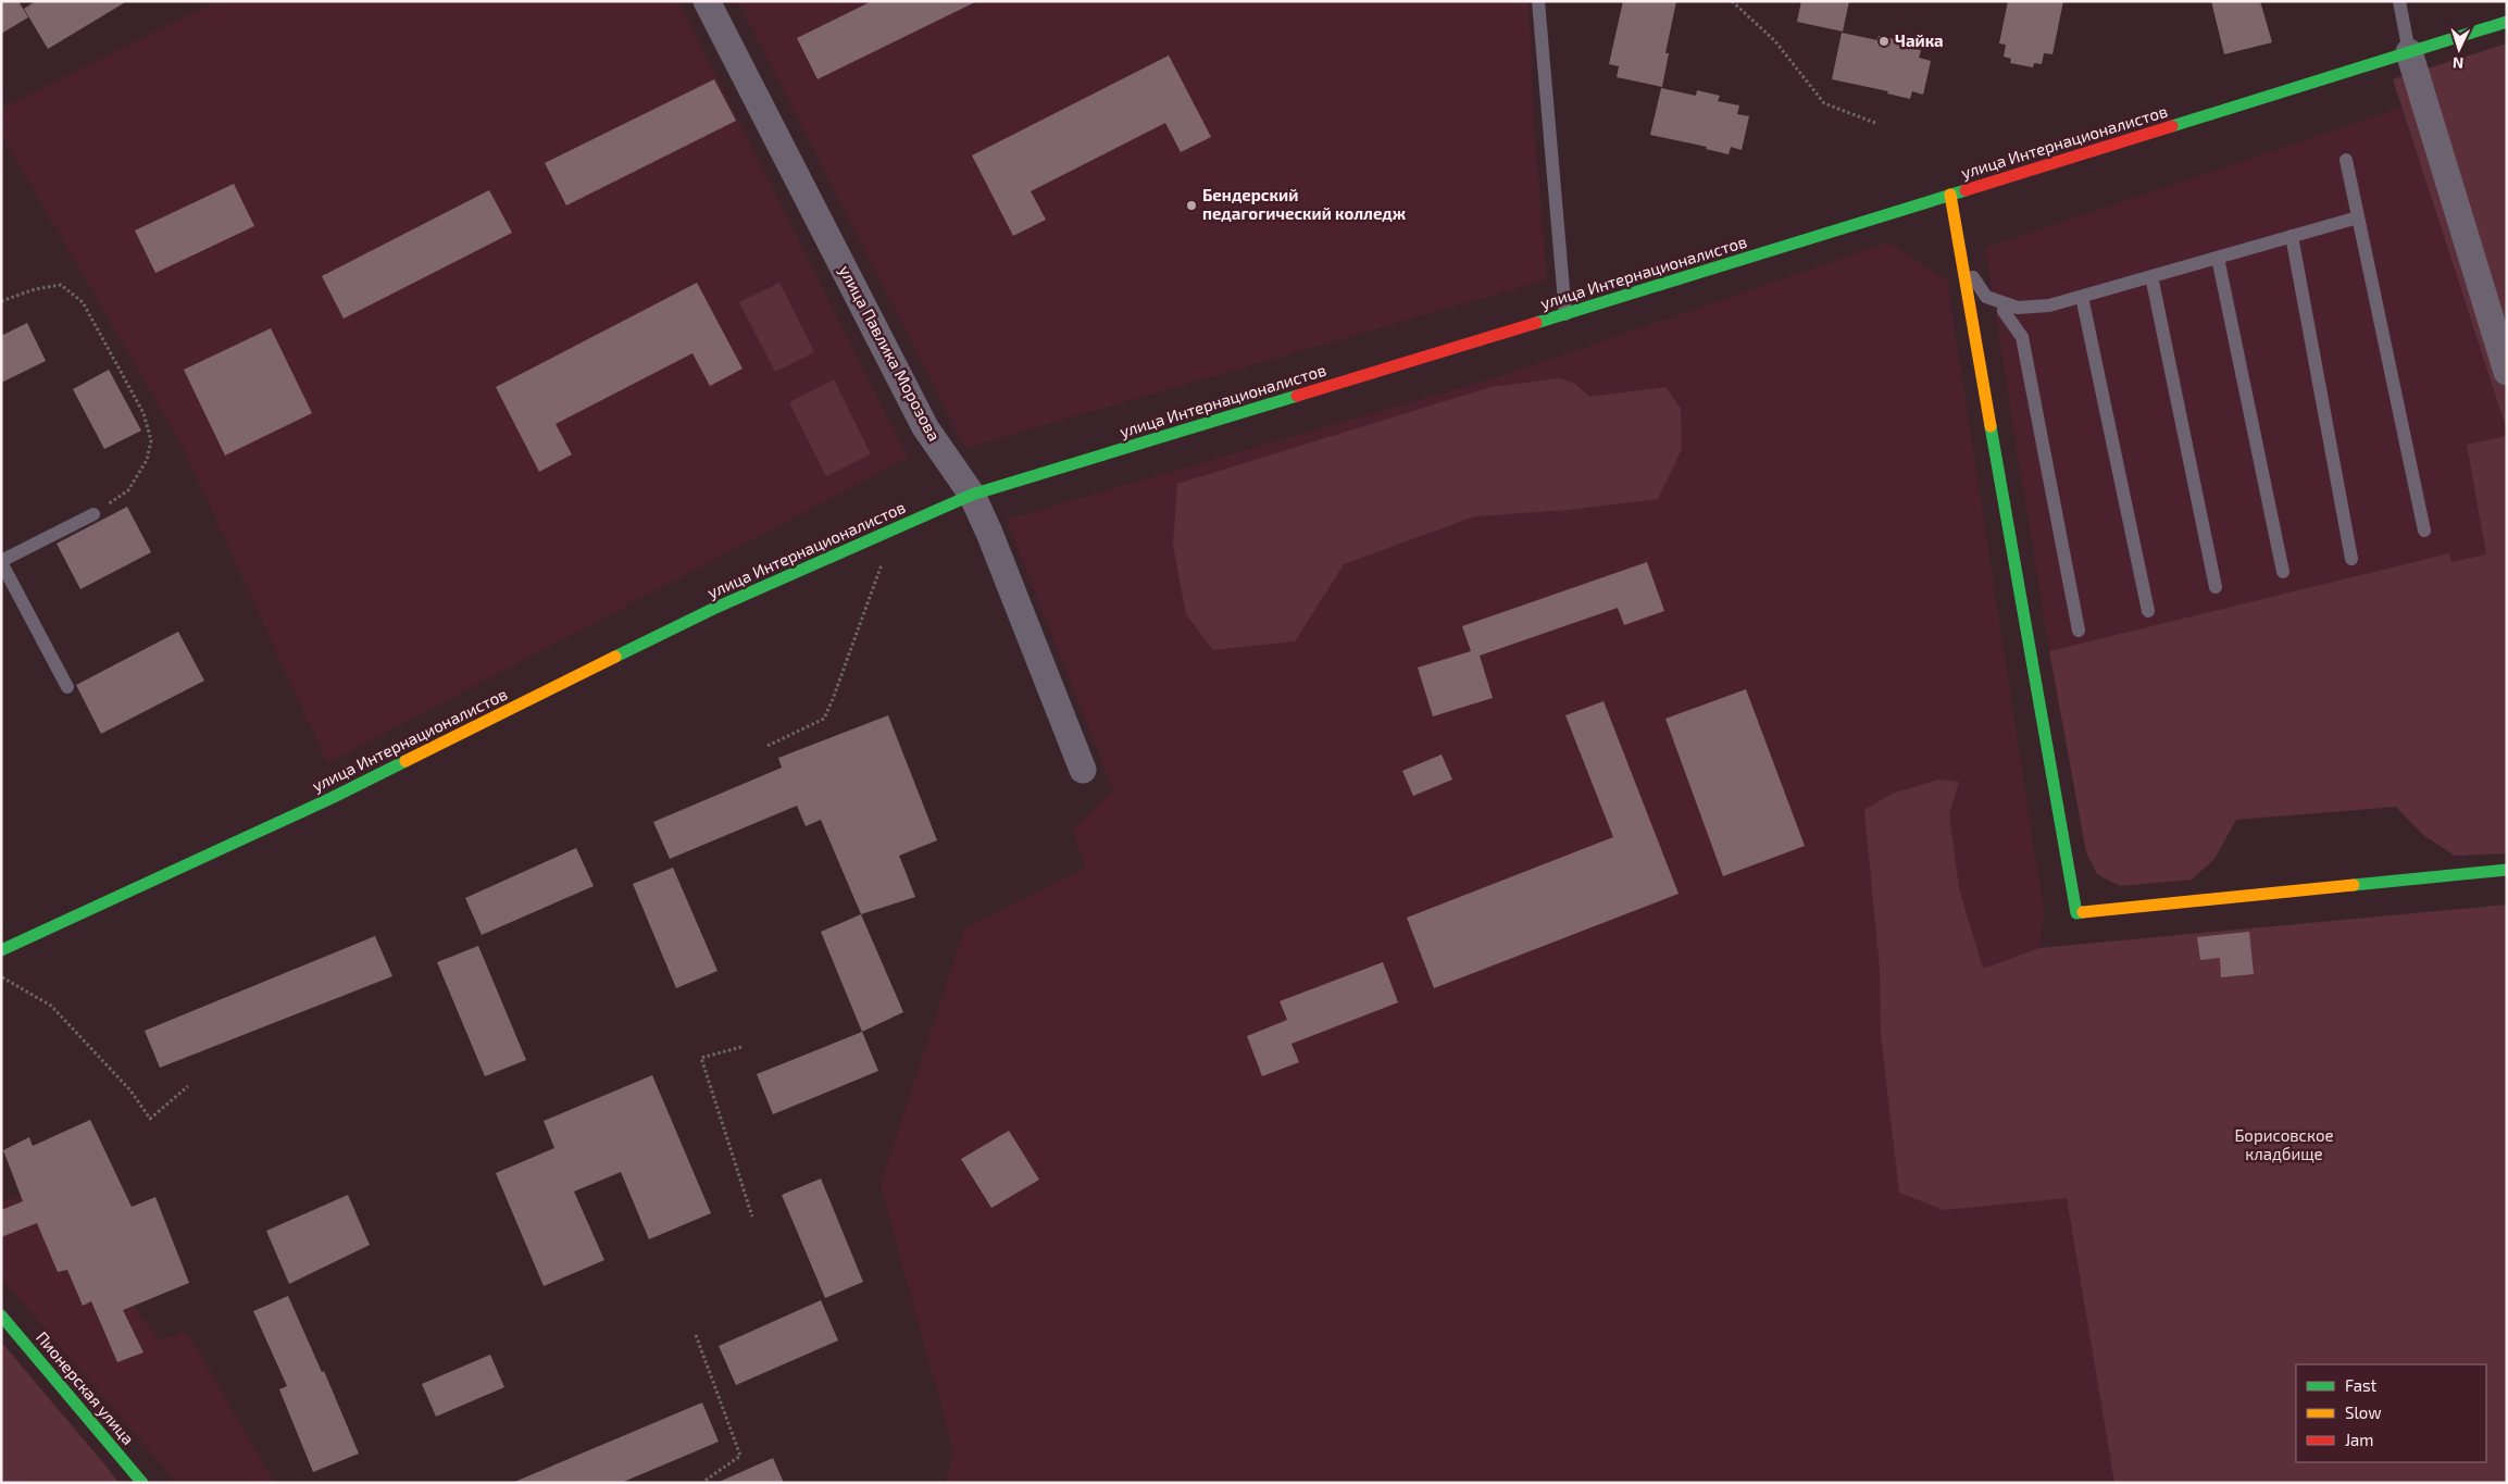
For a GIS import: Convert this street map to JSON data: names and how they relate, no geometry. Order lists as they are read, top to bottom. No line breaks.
{"streets":{"street":["улица Интернационалистов","улица Павлика Морозова","Пионерская улица"]},"crossings":[["улица Интернационалистов","улица Павлика Морозова"]],"parks":["Борисовское кладбище"],"places":["Чайка","Бендерский педагогический колледж"],"legend":["Fast","Slow","Jam"],"north":"bottom"}
